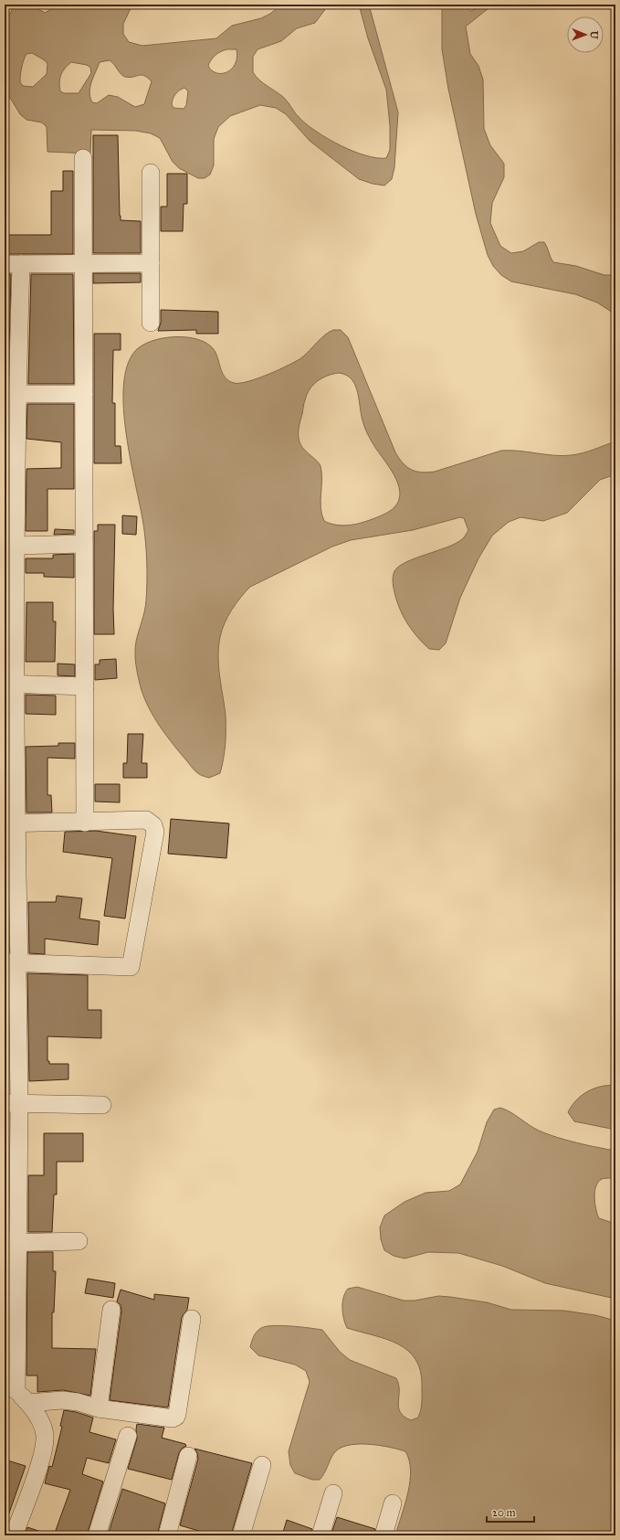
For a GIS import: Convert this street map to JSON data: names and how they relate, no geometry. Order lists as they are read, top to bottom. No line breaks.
{"scale_bar":"20 m","north":"right"}
